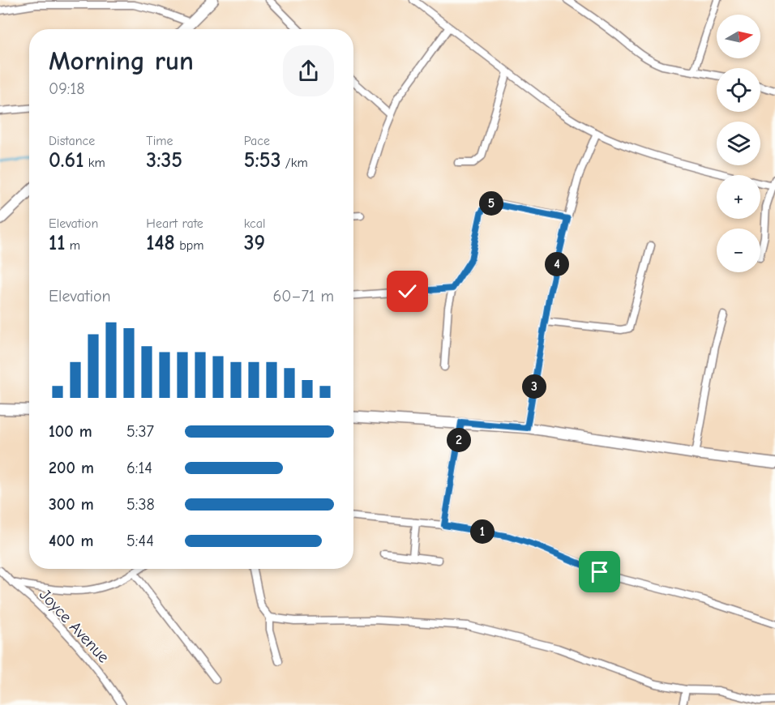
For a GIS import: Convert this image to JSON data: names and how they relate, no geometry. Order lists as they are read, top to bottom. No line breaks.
{"streets":{"street":["Joyce Avenue"]},"north":"right","page":{"map_buttons":["+","−"],"heading":["Morning run","09:18"],"stats":[["Distance","0.61 km"],["Time","3:35"],["Pace","5:53 /km"],["Elevation","11 m"],["Heart rate","148 bpm"],["kcal","39"]],"pins":["5","4","3","2","1"],"chart":["Elevation","60–71 m"],"list":[{"name":"100 m","note":"5:37"},{"name":"200 m","note":"6:14"},{"name":"300 m","note":"5:38"},{"name":"400 m","note":"5:44"}]}}
